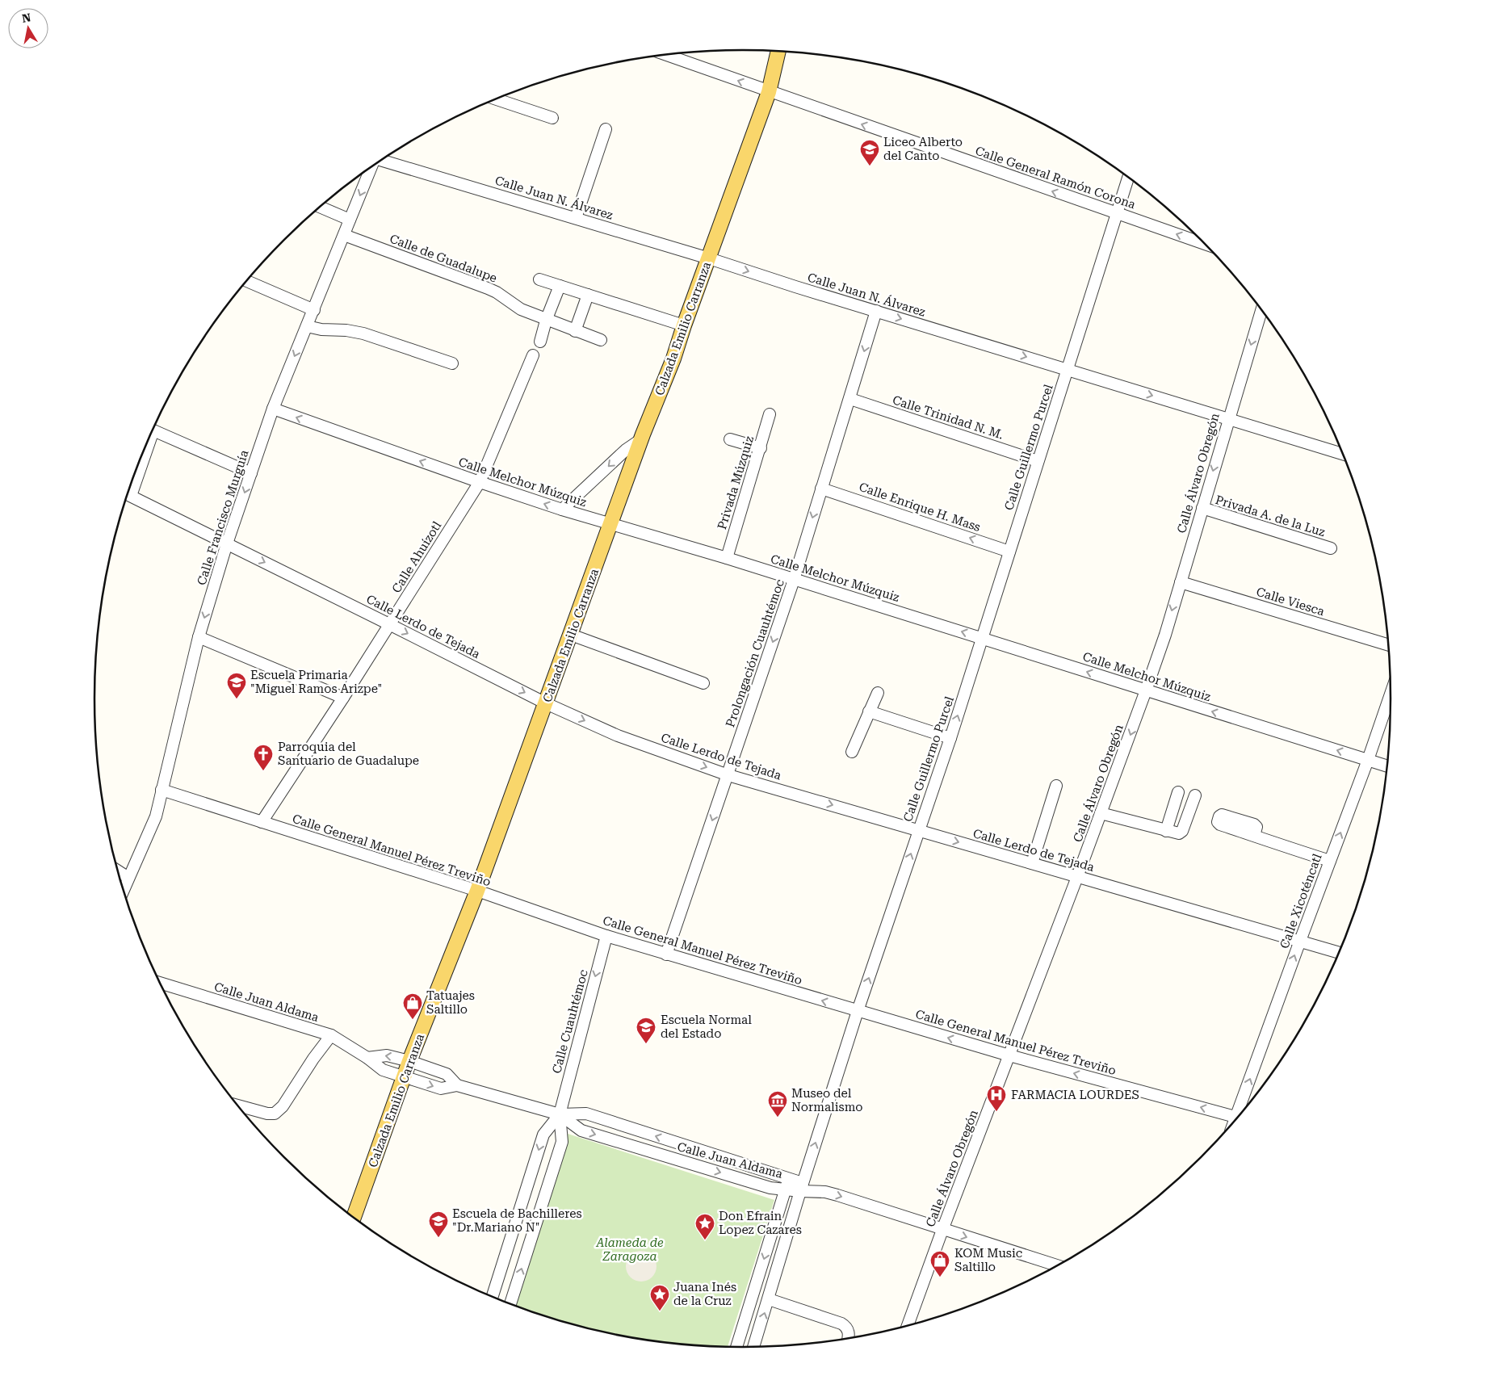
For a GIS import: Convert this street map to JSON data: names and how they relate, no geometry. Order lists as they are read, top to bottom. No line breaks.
{"streets":{"main road":["Calzada Emilio Carranza"],"street":["Calle General Ramón Corona","Calle Juan N. Álvarez","Calle de Guadalupe","Calle Trinidad N. M.","Calle Guillermo Purcel","Calle Álvaro Obregón","Calle Melchor Múzquiz","Privada Múzquiz","Calle Enrique H. Mass","Privada A. de la Luz","Calle Francisco Murguía","Calle Ahuízotl","Calle Viesca","Calle Lerdo de Tejada","Prolongación Cuauhtémoc","Calle General Manuel Pérez Treviño","Calle Xicoténcatl","Calle Juan Aldama","Calle Cuauhtémoc"]},"crossings":[["Calle General Ramón Corona","Calzada Emilio Carranza"],["Calle General Ramón Corona","Calle Guillermo Purcel"],["Calle Juan N. Álvarez","Calzada Emilio Carranza"],["Calle Juan N. Álvarez","Calle Guillermo Purcel"],["Calle Juan N. Álvarez","Calle Álvaro Obregón"],["Calle Juan N. Álvarez","Prolongación Cuauhtémoc"],["Calle de Guadalupe","Calle Francisco Murguía"],["Calzada Emilio Carranza","Calle Melchor Múzquiz"],["Calzada Emilio Carranza","Calle Lerdo de Tejada"],["Calzada Emilio Carranza","Calle General Manuel Pérez Treviño"],["Calzada Emilio Carranza","Calle Juan Aldama"],["Calle Trinidad N. M.","Calle Guillermo Purcel"],["Calle Trinidad N. M.","Prolongación Cuauhtémoc"],["Calle Guillermo Purcel","Calle Melchor Múzquiz"],["Calle Guillermo Purcel","Calle Enrique H. Mass"],["Calle Guillermo Purcel","Calle Lerdo de Tejada"],["Calle Guillermo Purcel","Calle General Manuel Pérez Treviño"],["Calle Guillermo Purcel","Calle Juan Aldama"],["Calle Álvaro Obregón","Calle Melchor Múzquiz"],["Calle Álvaro Obregón","Privada A. de la Luz"],["Calle Álvaro Obregón","Calle Viesca"],["Calle Álvaro Obregón","Calle Lerdo de Tejada"],["Calle Álvaro Obregón","Calle General Manuel Pérez Treviño"],["Calle Álvaro Obregón","Calle Juan Aldama"],["Calle Melchor Múzquiz","Privada Múzquiz"],["Calle Melchor Múzquiz","Calle Francisco Murguía"],["Calle Melchor Múzquiz","Calle Ahuízotl"],["Calle Melchor Múzquiz","Prolongación Cuauhtémoc"],["Calle Melchor Múzquiz","Calle Xicoténcatl"],["Calle Enrique H. Mass","Prolongación Cuauhtémoc"],["Calle Francisco Murguía","Calle Lerdo de Tejada"],["Calle Francisco Murguía","Calle General Manuel Pérez Treviño"],["Calle Ahuízotl","Calle Lerdo de Tejada"],["Calle Ahuízotl","Calle General Manuel Pérez Treviño"],["Calle Lerdo de Tejada","Prolongación Cuauhtémoc"],["Calle Lerdo de Tejada","Calle Xicoténcatl"],["Prolongación Cuauhtémoc","Calle General Manuel Pérez Treviño"],["Calle General Manuel Pérez Treviño","Calle Cuauhtémoc"],["Calle Juan Aldama","Calle Cuauhtémoc"]],"one_way":["Calle General Ramón Corona","Calle Juan N. Álvarez","Calle Guillermo Purcel","Calle Álvaro Obregón","Calle Melchor Múzquiz","Calle Enrique H. Mass","Calle Francisco Murguía","Prolongación Cuauhtémoc","Calle General Manuel Pérez Treviño","Calle Xicoténcatl"],"parks":["Alameda de Zaragoza"],"places":{"school or university":["Liceo Alberto del Canto","Escuela Primaria \"Miguel Ramos Arizpe\"","Escuela Normal del Estado","Escuela de Bachilleres \"Dr.Mariano N\""],"church":["Parroquia del Santuario de Guadalupe"],"shop":["Tatuajes Saltillo","KOM Music Saltillo"],"hospital":["FARMACIA LOURDES"],"museum":["Museo del Normalismo"],"place":["Don Efrain Lopez Cazares","Juana Inés de la Cruz"]},"north":"top"}
